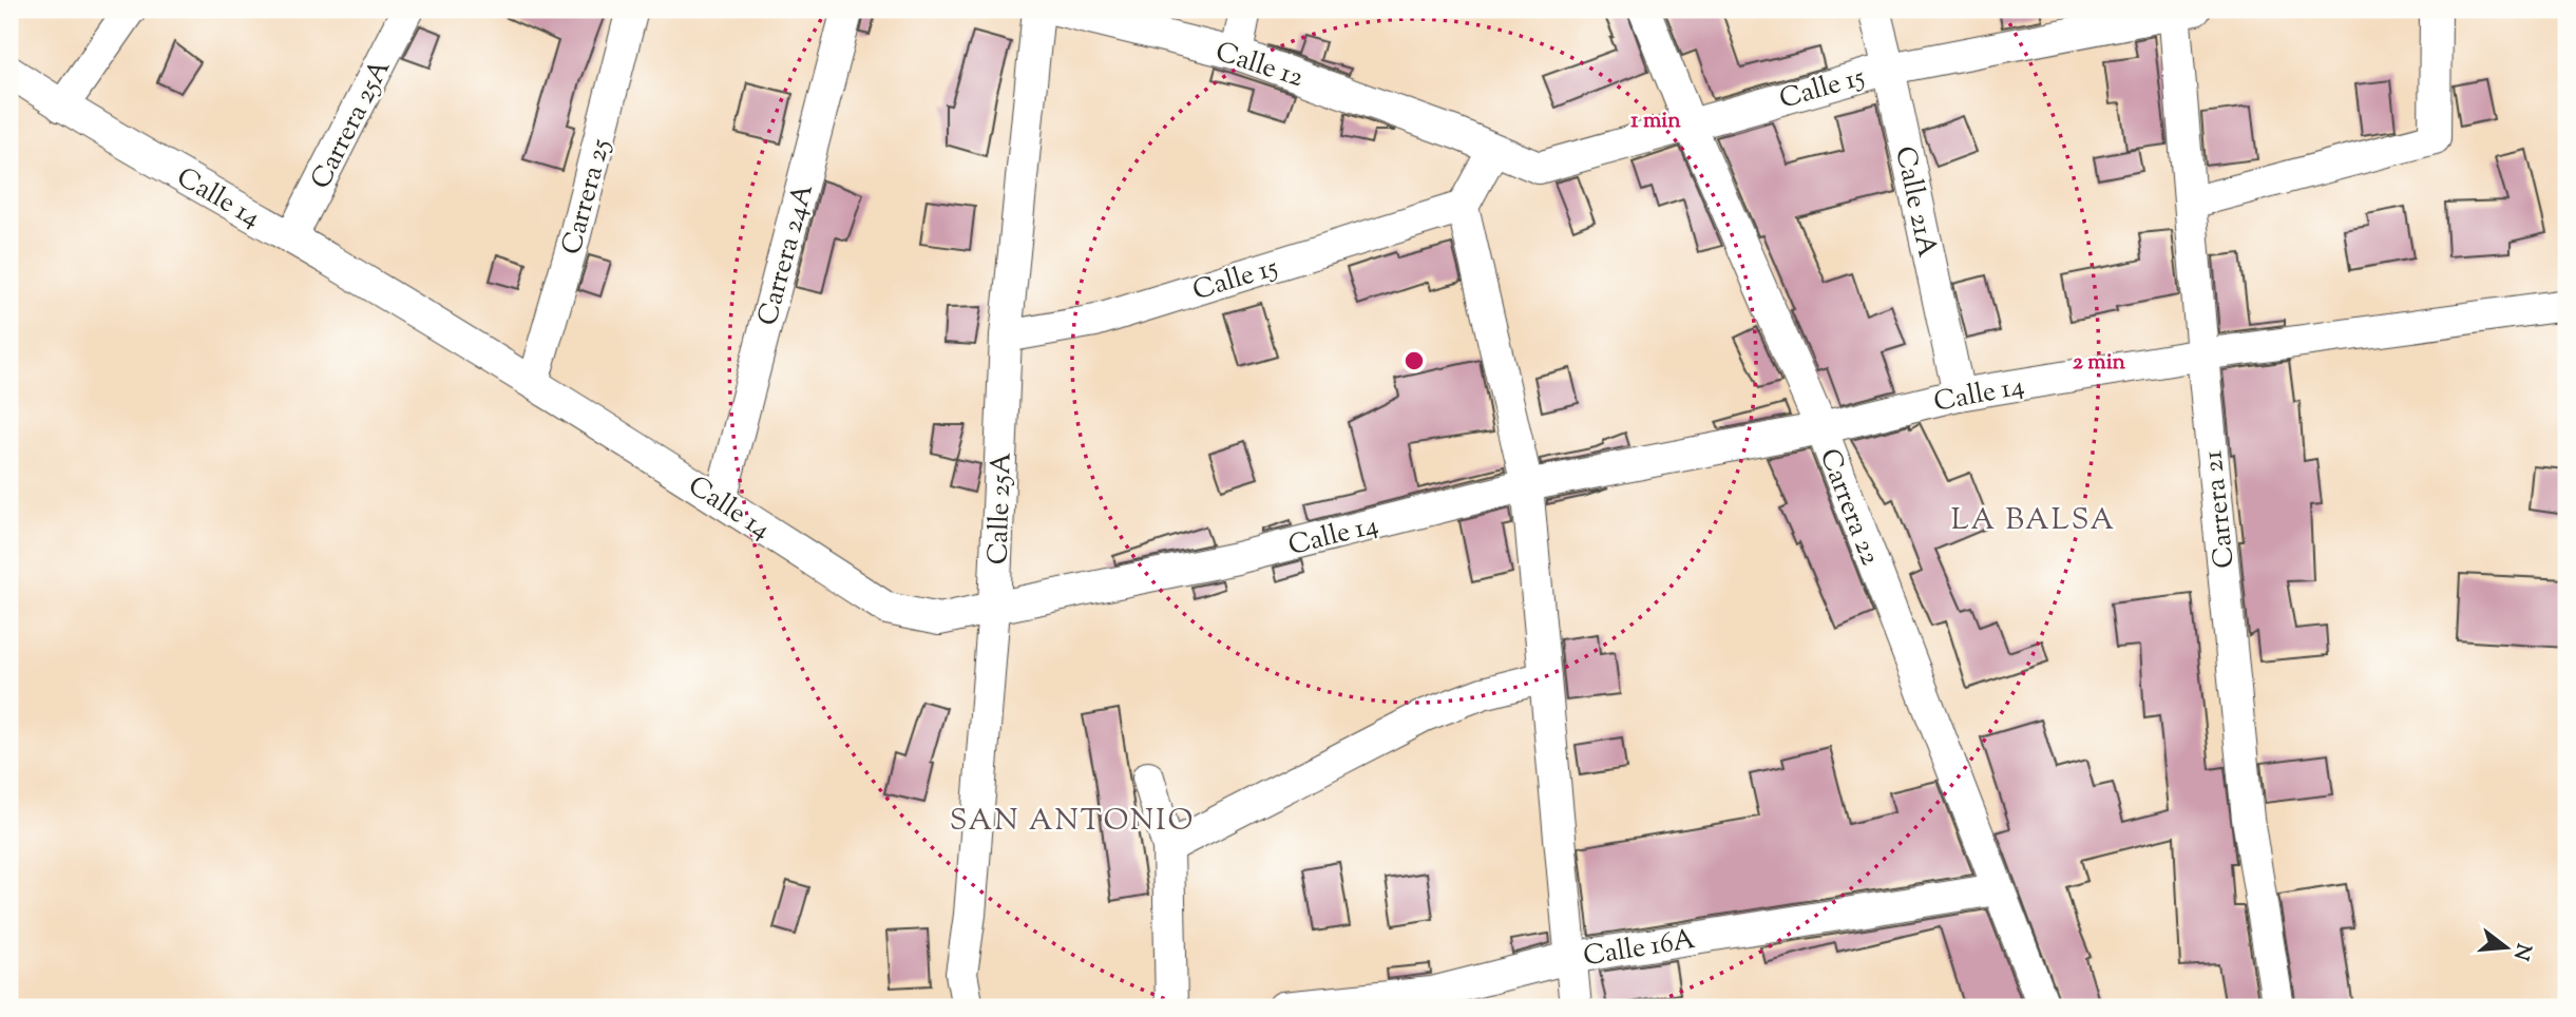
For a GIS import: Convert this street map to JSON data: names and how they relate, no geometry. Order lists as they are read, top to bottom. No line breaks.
{"streets":{"street":["Calle 12","Calle 15","Carrera 25A","Calle 14","Carrera 25","Calle 21A","Carrera 24A","Carrera 22","Calle 25A","Carrera 21","Calle 16A"]},"crossings":[["Calle 12","Calle 15"],["Calle 15","Calle 21A"],["Calle 15","Carrera 22"],["Calle 15","Calle 25A"],["Calle 15","Carrera 21"],["Carrera 25A","Calle 14"],["Calle 14","Carrera 25"],["Calle 14","Calle 21A"],["Calle 14","Carrera 24A"],["Calle 14","Carrera 22"],["Calle 14","Calle 25A"],["Calle 14","Carrera 21"],["Carrera 22","Calle 16A"]],"districts":["LA BALSA","SAN ANTONIO"],"north":"right","rings":["1 min","2 min"]}
